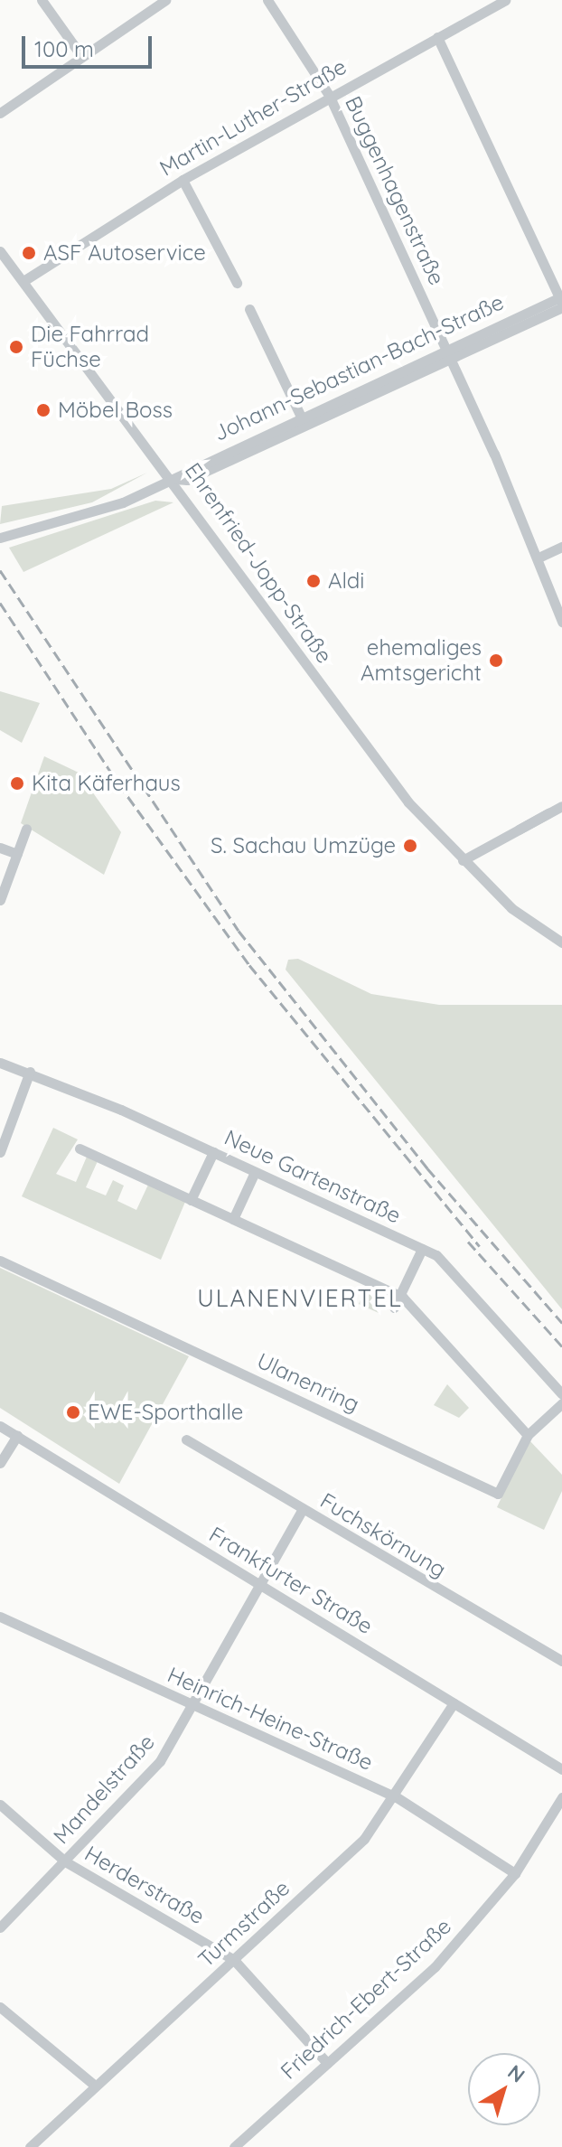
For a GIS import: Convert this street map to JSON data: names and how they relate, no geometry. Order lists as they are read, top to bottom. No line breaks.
{"streets":{"street":["Martin-Luther-Straße","Buggenhagenstraße","Johann-Sebastian-Bach-Straße","Ehrenfried-Jopp-Straße","Neue Gartenstraße","Ulanenring","Fuchskörnung","Frankfurter Straße","Heinrich-Heine-Straße","Mandelstraße","Herderstraße","Turmstraße","Friedrich-Ebert-Straße"]},"crossings":[["Martin-Luther-Straße","Buggenhagenstraße"],["Martin-Luther-Straße","Ehrenfried-Jopp-Straße"],["Buggenhagenstraße","Johann-Sebastian-Bach-Straße"],["Johann-Sebastian-Bach-Straße","Ehrenfried-Jopp-Straße"],["Fuchskörnung","Mandelstraße"],["Frankfurter Straße","Mandelstraße"],["Frankfurter Straße","Turmstraße"],["Heinrich-Heine-Straße","Mandelstraße"],["Heinrich-Heine-Straße","Turmstraße"],["Heinrich-Heine-Straße","Friedrich-Ebert-Straße"],["Mandelstraße","Herderstraße"],["Herderstraße","Turmstraße"],["Herderstraße","Friedrich-Ebert-Straße"]],"districts":["ULANENVIERTEL"],"places":["ASF Autoservice","Die Fahrrad Füchse","Möbel Boss","Aldi","ehemaliges Amtsgericht","Kita Käferhaus","S. Sachau Umzüge","EWE-Sporthalle"],"scale_bar":"100 m","north":"top right"}
